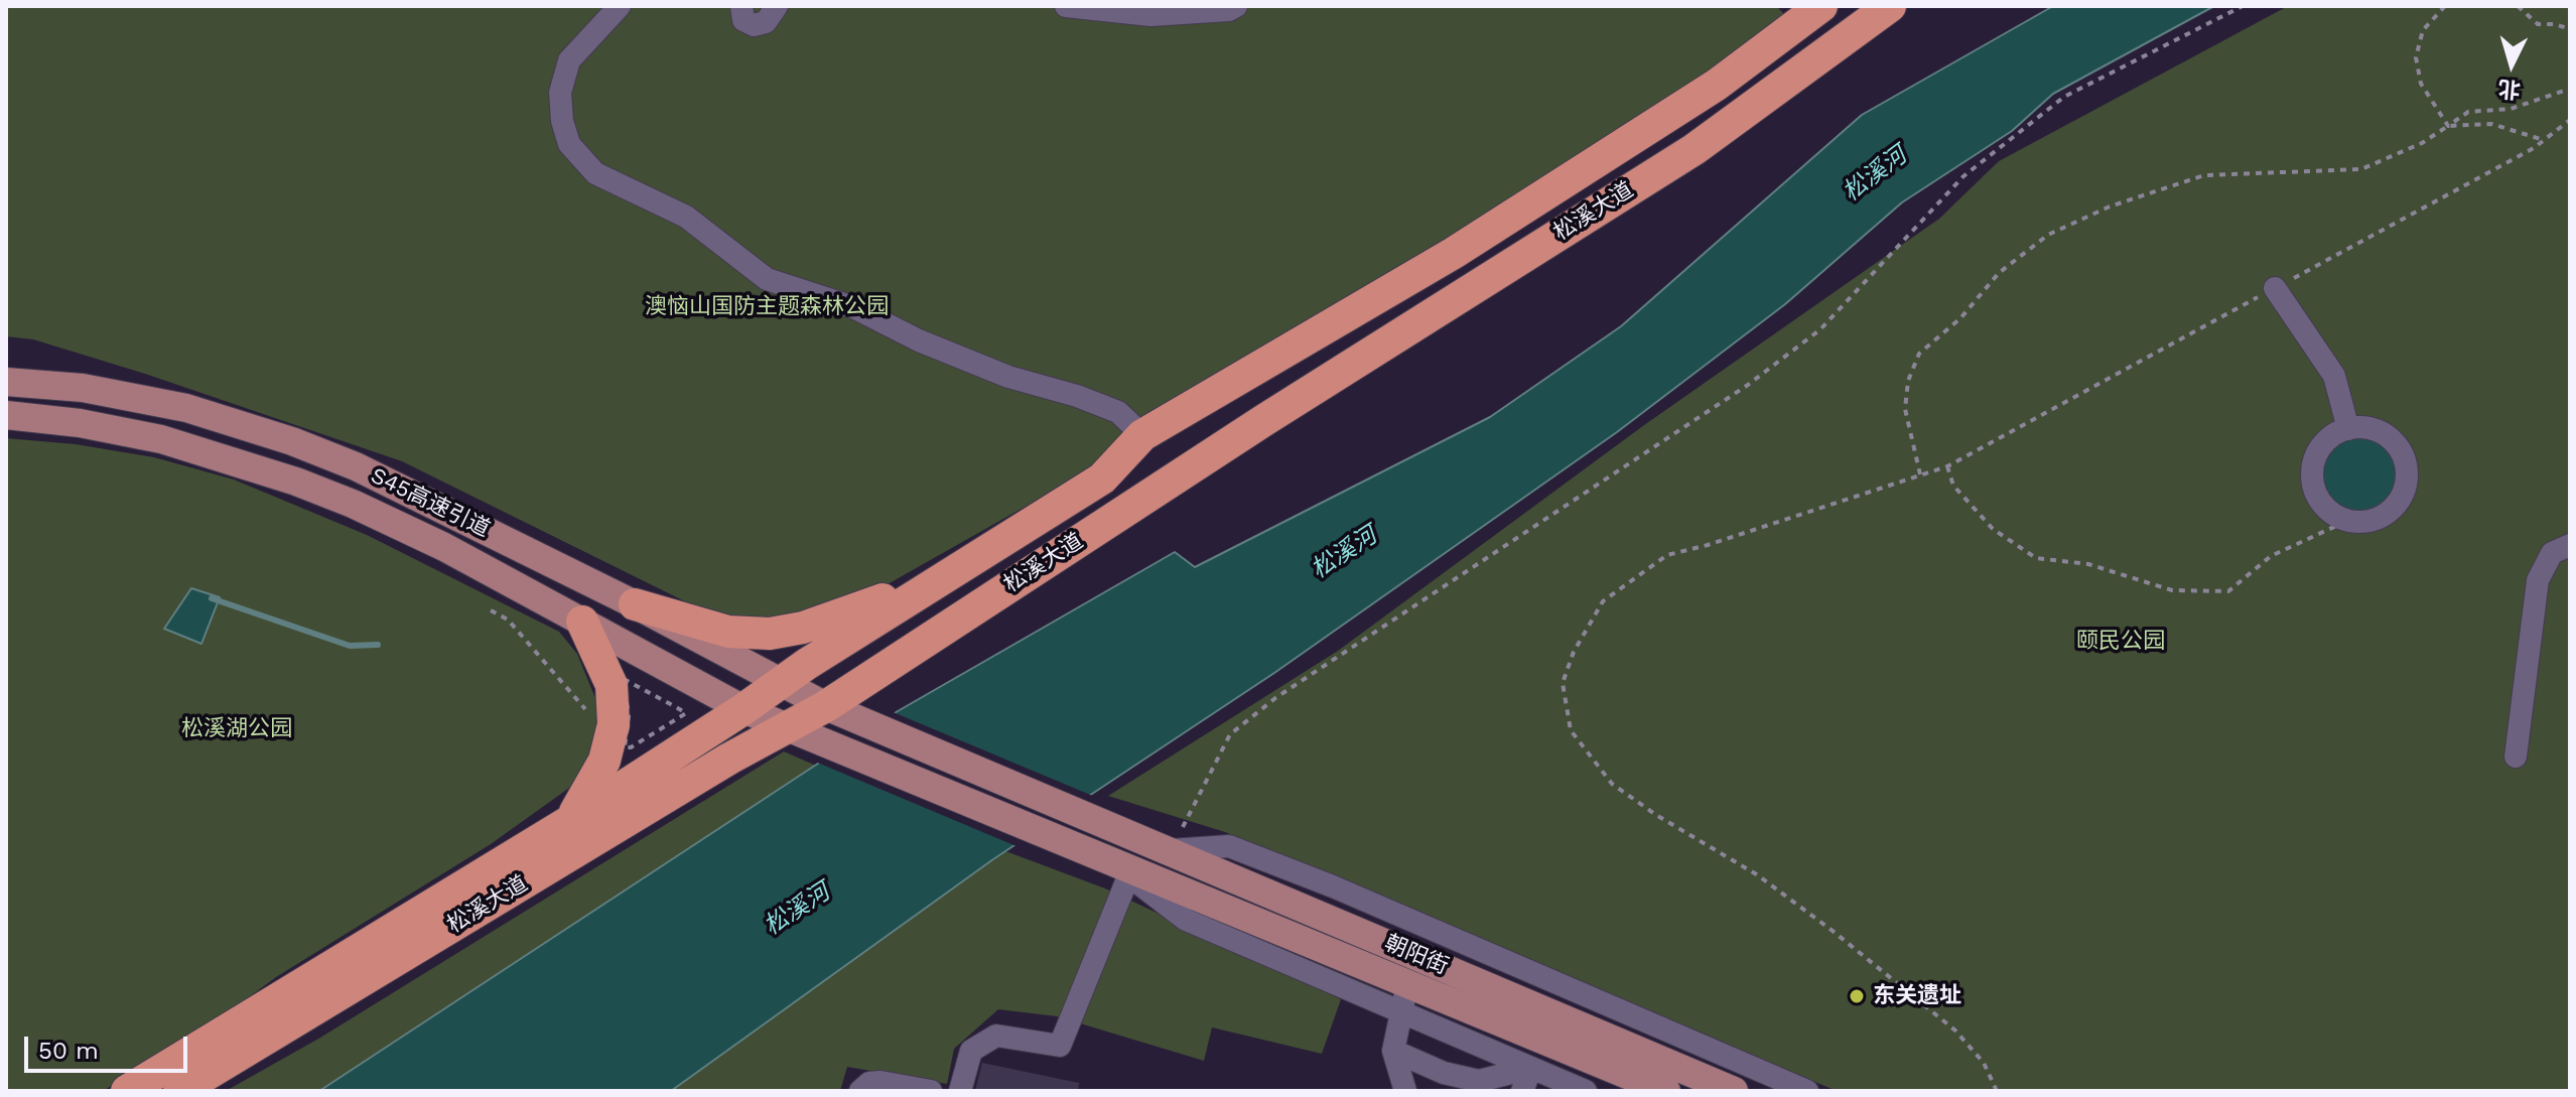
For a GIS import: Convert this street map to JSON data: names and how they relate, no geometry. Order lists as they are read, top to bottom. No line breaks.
{"streets":{"highway":["松溪大道"],"main road":["S45高速引道","朝阳街"]},"crossings":[["松溪大道","S45高速引道"],["S45高速引道","朝阳街"]],"water":["松溪河"],"parks":["澳恼山国防主题森林公园","颐民公园","松溪湖公园"],"places":["东关遗址"],"scale_bar":"50 m","north":"bottom"}
